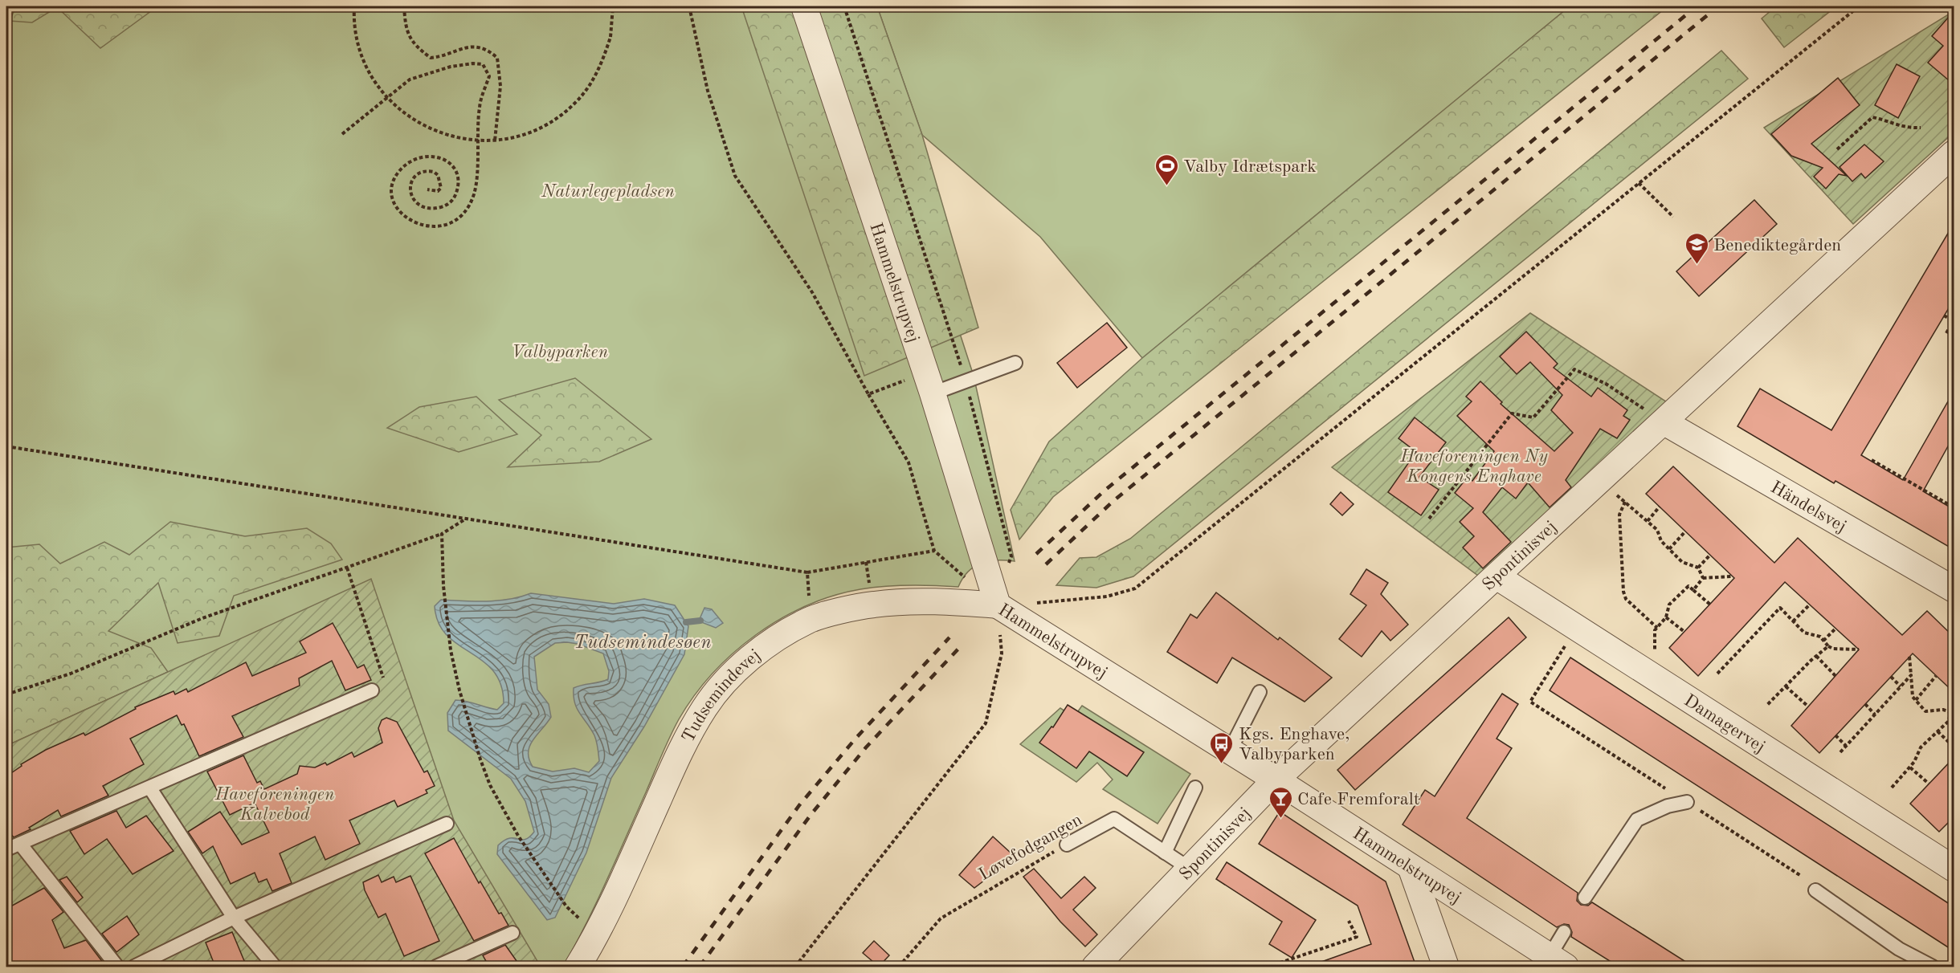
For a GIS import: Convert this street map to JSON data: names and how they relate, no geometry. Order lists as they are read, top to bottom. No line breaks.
{"streets":{"street":["Hammelstrupvej","Händelsvej","Spontinisvej","Tudsemindevej","Damagervej"],"lane":["Løvefodgangen"]},"crossings":[["Hammelstrupvej","Spontinisvej"],["Hammelstrupvej","Tudsemindevej"],["Händelsvej","Spontinisvej"],["Spontinisvej","Damagervej"],["Spontinisvej","Løvefodgangen"]],"water":["Tudsemindesøen"],"parks":["Naturlegepladsen","Valbyparken","Haveforeningen Ny Kongens Enghave","Haveforeningen Kalvebod"],"places":{"sports":["Valby Idrætspark"],"school or university":["Benediktegården"],"bus stop":["Kgs. Enghave, Valbyparken"],"bar":["Cafe Fremforalt"]}}
